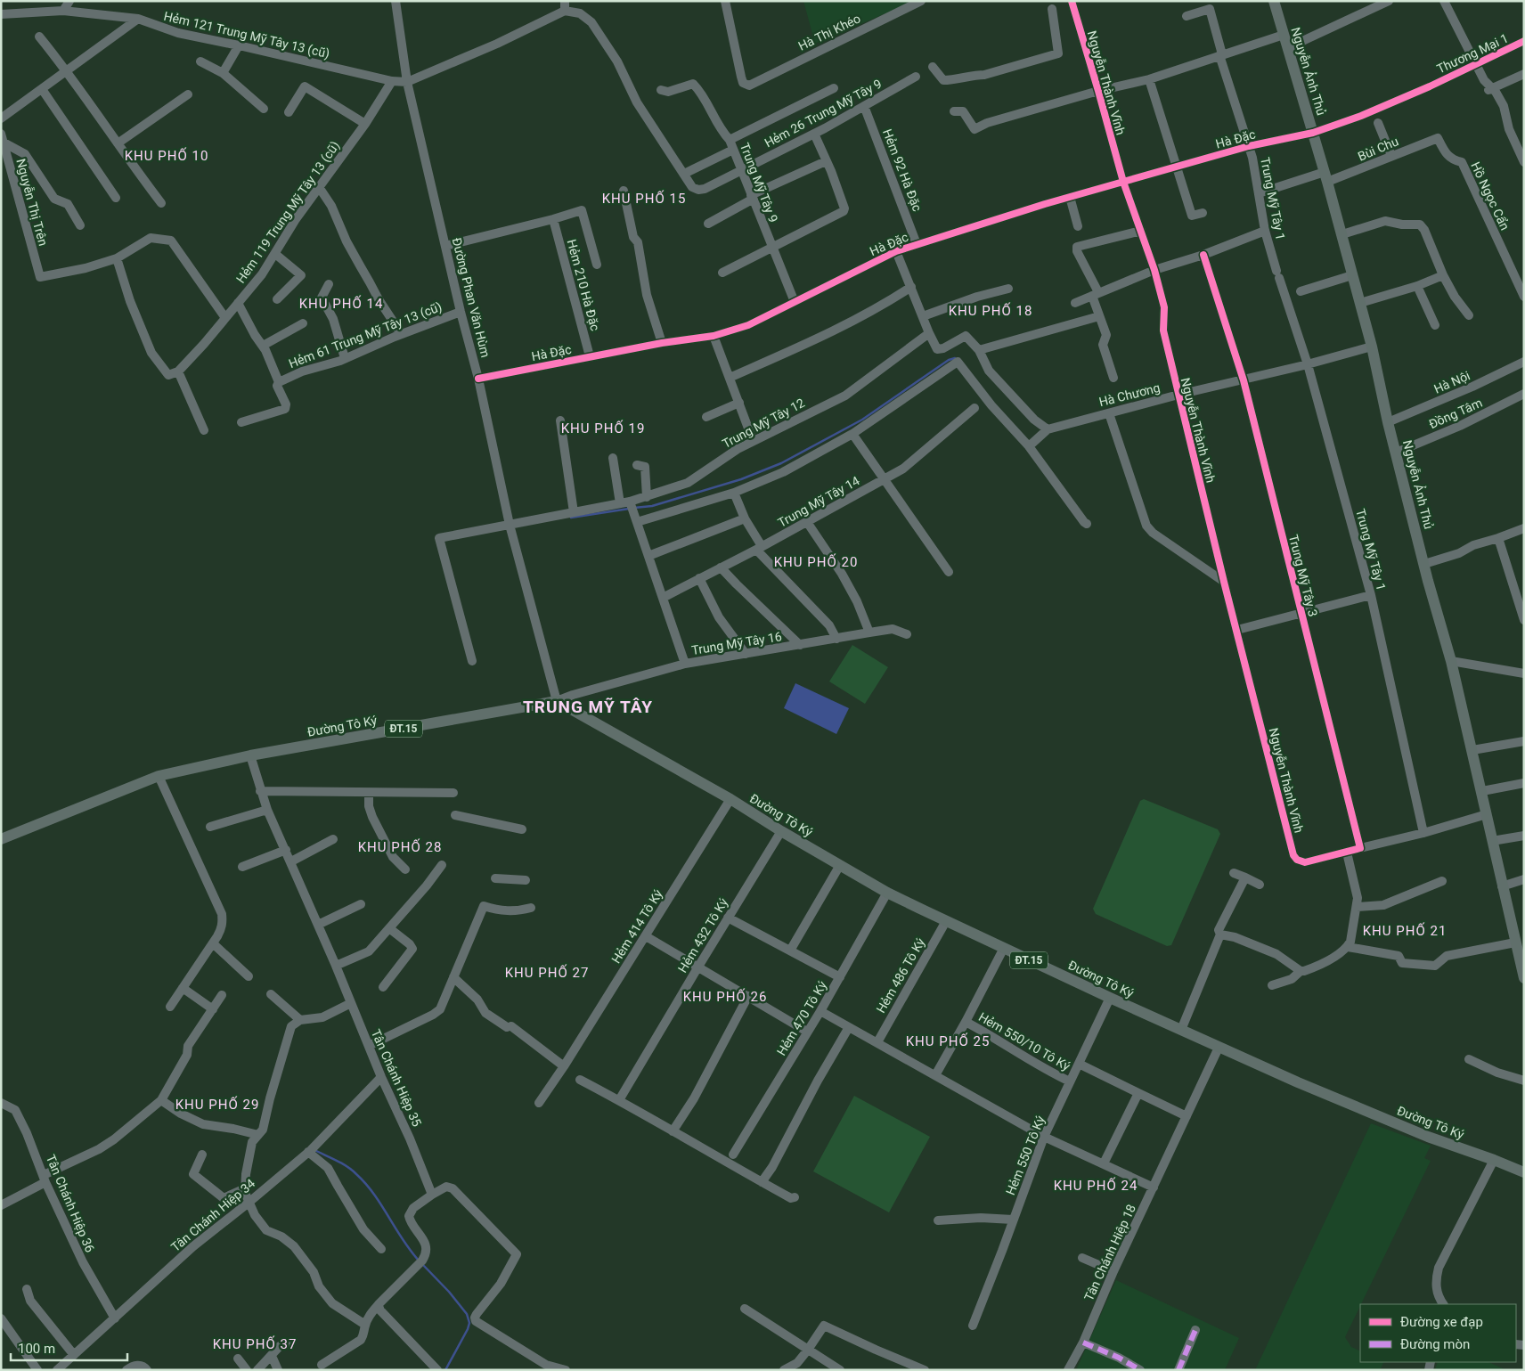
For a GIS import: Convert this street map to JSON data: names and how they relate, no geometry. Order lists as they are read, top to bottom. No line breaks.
{"streets":{"main road":["Nguyễn Ảnh Thủ","Đường Tô Ký","ĐT.15"],"street":["Hà Thị Khéo","Hẻm 121 Trung Mỹ Tây 13 (cũ)","Thương Mại 1","Nguyễn Thành Vĩnh","Hẻm 26 Trung Mỹ Tây 9","Hà Đặc","Bùi Chu","Hẻm 92 Hà Đặc","Trung Mỹ Tây 9","Hồ Ngọc Cẩn","Trung Mỹ Tây 1","Nguyễn Thị Trên","Hẻm 119 Trung Mỹ Tây 13 (cũ)","Hẻm 210 Hà Đặc","Đường Phan Văn Hùm","Hẻm 61 Trung Mỹ Tây 13 (cũ)","Hà Nội","Hà Chương","Đồng Tâm","Trung Mỹ Tây 12","Trung Mỹ Tây 14","Trung Mỹ Tây 3","Trung Mỹ Tây 16","Hẻm 414 Tô Ký","Hẻm 432 Tô Ký","Hẻm 486 Tô Ký","Hẻm 470 Tô Ký","Hẻm 550/10 Tô Ký","Tân Chánh Hiệp 35","Hẻm 550 Tô Ký","Tân Chánh Hiệp 36","Tân Chánh Hiệp 34","Tân Chánh Hiệp 18"]},"crossings":[["Hẻm 121 Trung Mỹ Tây 13 (cũ)","Hẻm 119 Trung Mỹ Tây 13 (cũ)"],["Hẻm 121 Trung Mỹ Tây 13 (cũ)","Đường Phan Văn Hùm"],["Thương Mại 1","Nguyễn Ảnh Thủ"],["Thương Mại 1","Hà Đặc"],["Nguyễn Ảnh Thủ","Hà Đặc"],["Nguyễn Ảnh Thủ","Bùi Chu"],["Nguyễn Ảnh Thủ","Hà Nội"],["Nguyễn Ảnh Thủ","Hà Chương"],["Nguyễn Ảnh Thủ","Đồng Tâm"],["Nguyễn Thành Vĩnh","Hà Đặc"],["Nguyễn Thành Vĩnh","Hà Chương"],["Hẻm 26 Trung Mỹ Tây 9","Hẻm 92 Hà Đặc"],["Hẻm 26 Trung Mỹ Tây 9","Trung Mỹ Tây 9"],["Hà Đặc","Hẻm 92 Hà Đặc"],["Hà Đặc","Trung Mỹ Tây 9"],["Hà Đặc","Trung Mỹ Tây 1"],["Hà Đặc","Hẻm 210 Hà Đặc"],["Hà Đặc","Đường Phan Văn Hùm"],["Bùi Chu","Hồ Ngọc Cẩn"],["Bùi Chu","Trung Mỹ Tây 1"],["Trung Mỹ Tây 1","Hà Chương"],["Đường Phan Văn Hùm","Hẻm 61 Trung Mỹ Tây 13 (cũ)"],["Đường Phan Văn Hùm","Trung Mỹ Tây 12"],["Đường Phan Văn Hùm","Trung Mỹ Tây 16"],["Đường Phan Văn Hùm","Đường Tô Ký"],["Hà Chương","Trung Mỹ Tây 3"],["Trung Mỹ Tây 16","Đường Tô Ký"],["Đường Tô Ký","Hẻm 414 Tô Ký"],["Đường Tô Ký","Hẻm 432 Tô Ký"],["Đường Tô Ký","Hẻm 486 Tô Ký"],["Đường Tô Ký","Hẻm 470 Tô Ký"],["Đường Tô Ký","Tân Chánh Hiệp 35"],["Đường Tô Ký","Hẻm 550 Tô Ký"],["Đường Tô Ký","Tân Chánh Hiệp 18"],["Hẻm 550/10 Tô Ký","Hẻm 550 Tô Ký"],["Tân Chánh Hiệp 35","Tân Chánh Hiệp 34"],["Tân Chánh Hiệp 36","Tân Chánh Hiệp 34"]],"districts":["KHU PHỐ 10","KHU PHỐ 15","KHU PHỐ 14","KHU PHỐ 18","KHU PHỐ 19","KHU PHỐ 20","TRUNG MỸ TÂY","KHU PHỐ 28","KHU PHỐ 21","KHU PHỐ 27","KHU PHỐ 26","KHU PHỐ 25","KHU PHỐ 29","KHU PHỐ 24","KHU PHỐ 37"],"legend":["Đường xe đạp","Đường mòn"],"scale_bar":"100 m"}
